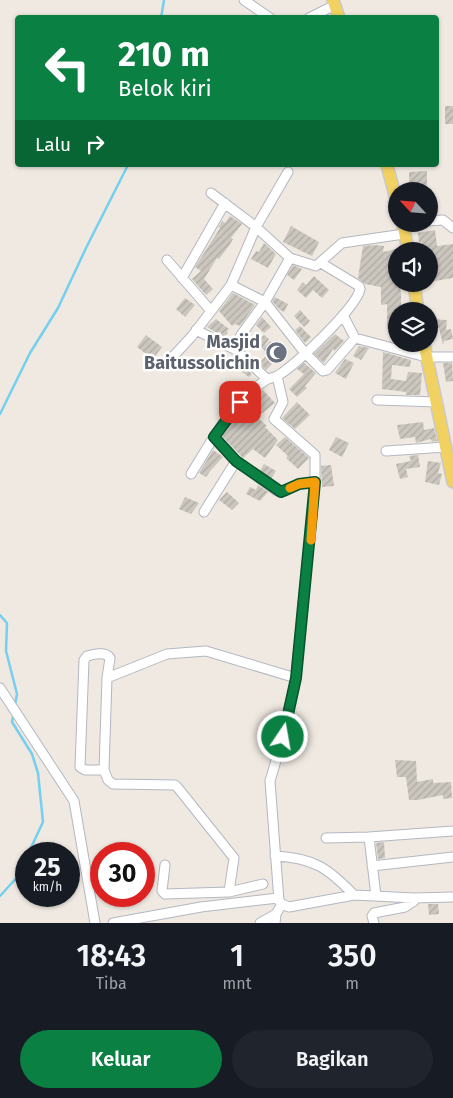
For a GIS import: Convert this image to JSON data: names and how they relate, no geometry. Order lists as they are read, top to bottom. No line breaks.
{"places":{"mosque":["Masjid Baitussolichin"]},"north":"top left","page":{"turn":["210 m","Belok kiri"],"then":"Lalu","speed":"25 km/h","limit":"30","eta":["18:43","Tiba","1","mnt","350","m"],"buttons":["Keluar","Bagikan"]}}
